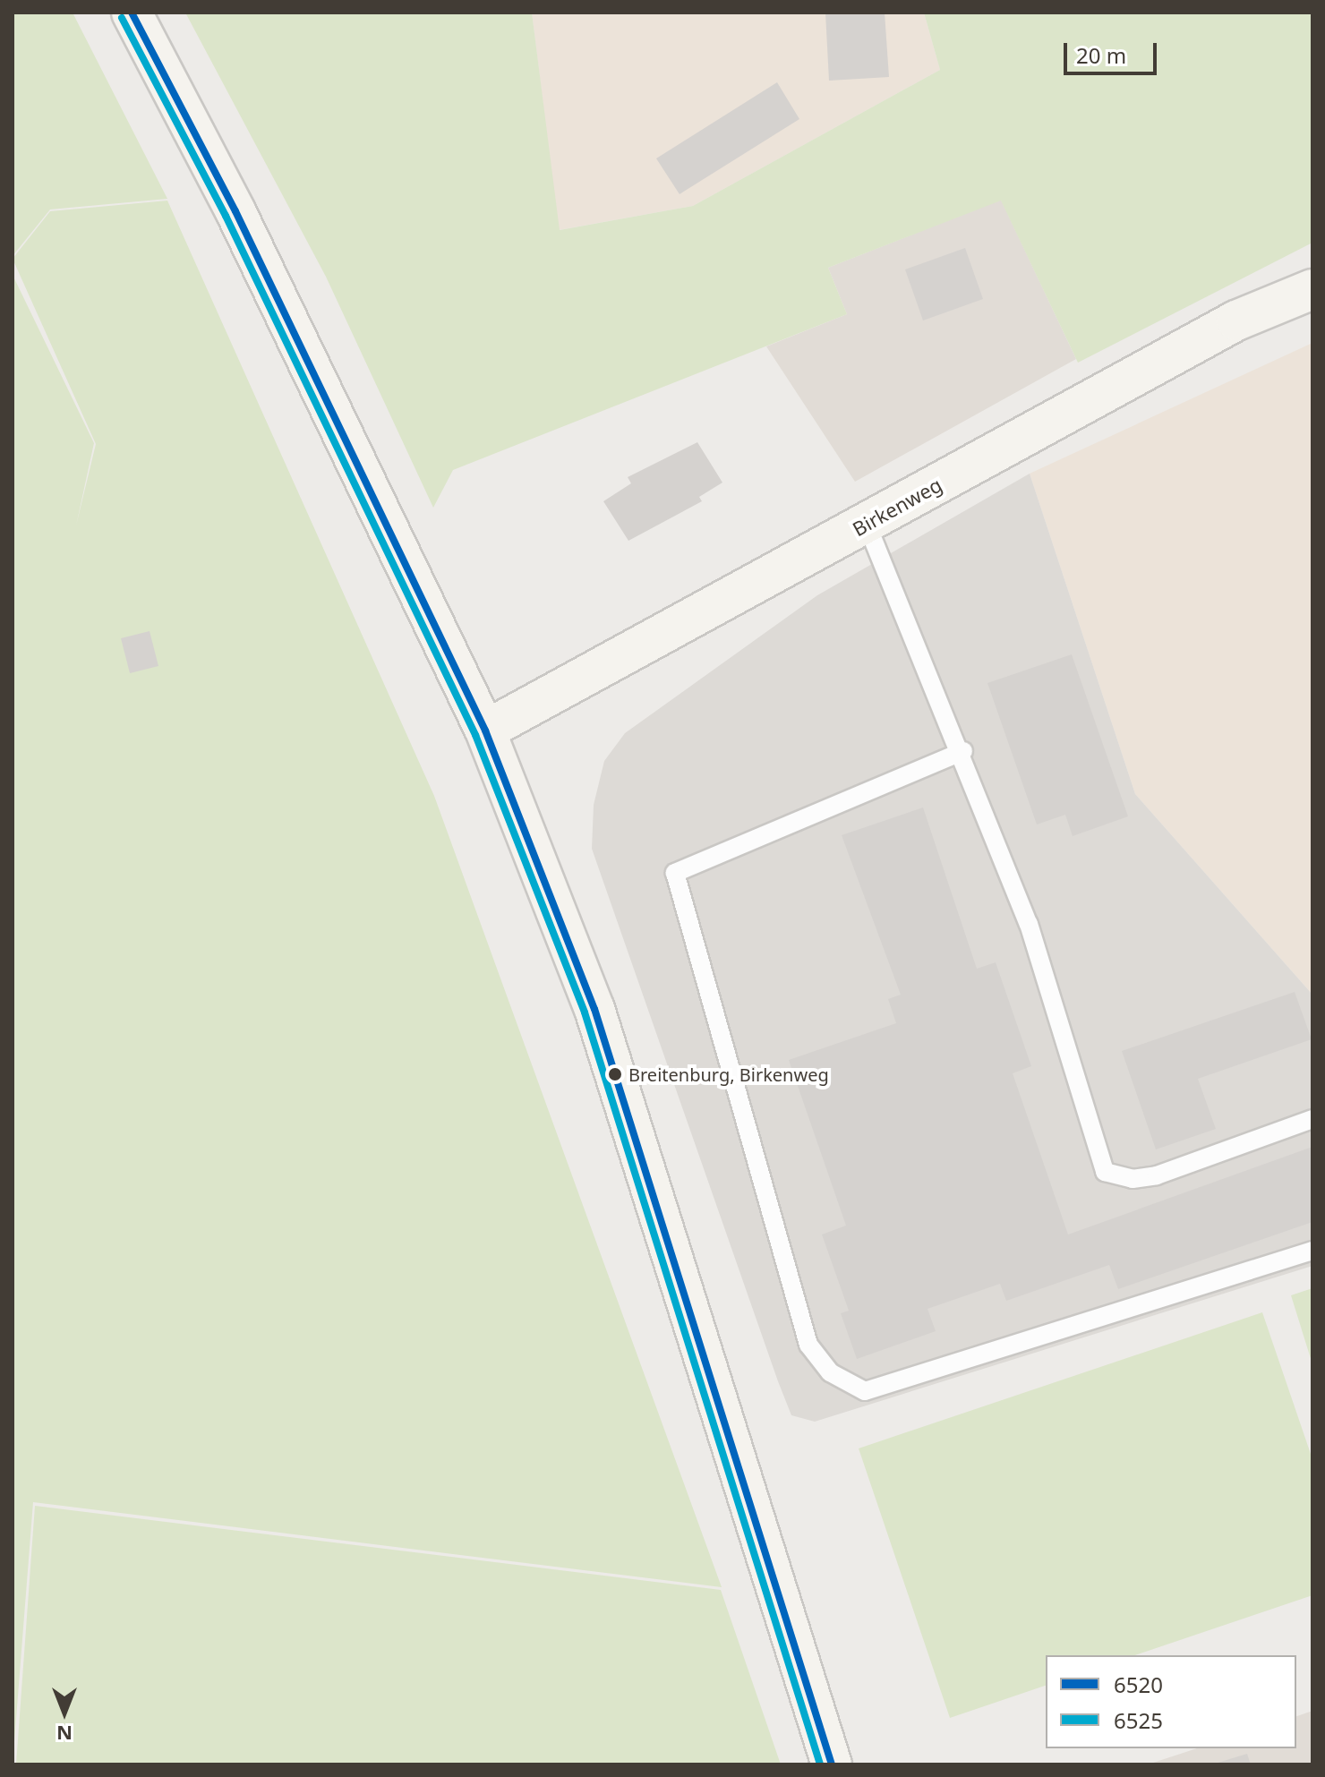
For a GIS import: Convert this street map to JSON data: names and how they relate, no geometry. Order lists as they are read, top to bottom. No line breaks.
{"streets":{"main road":["Birkenweg"]},"places":["Breitenburg, Birkenweg"],"lines":["transit line 6520","transit line 6525"],"legend":["6520","6525"],"scale_bar":"20 m","north":"bottom"}
